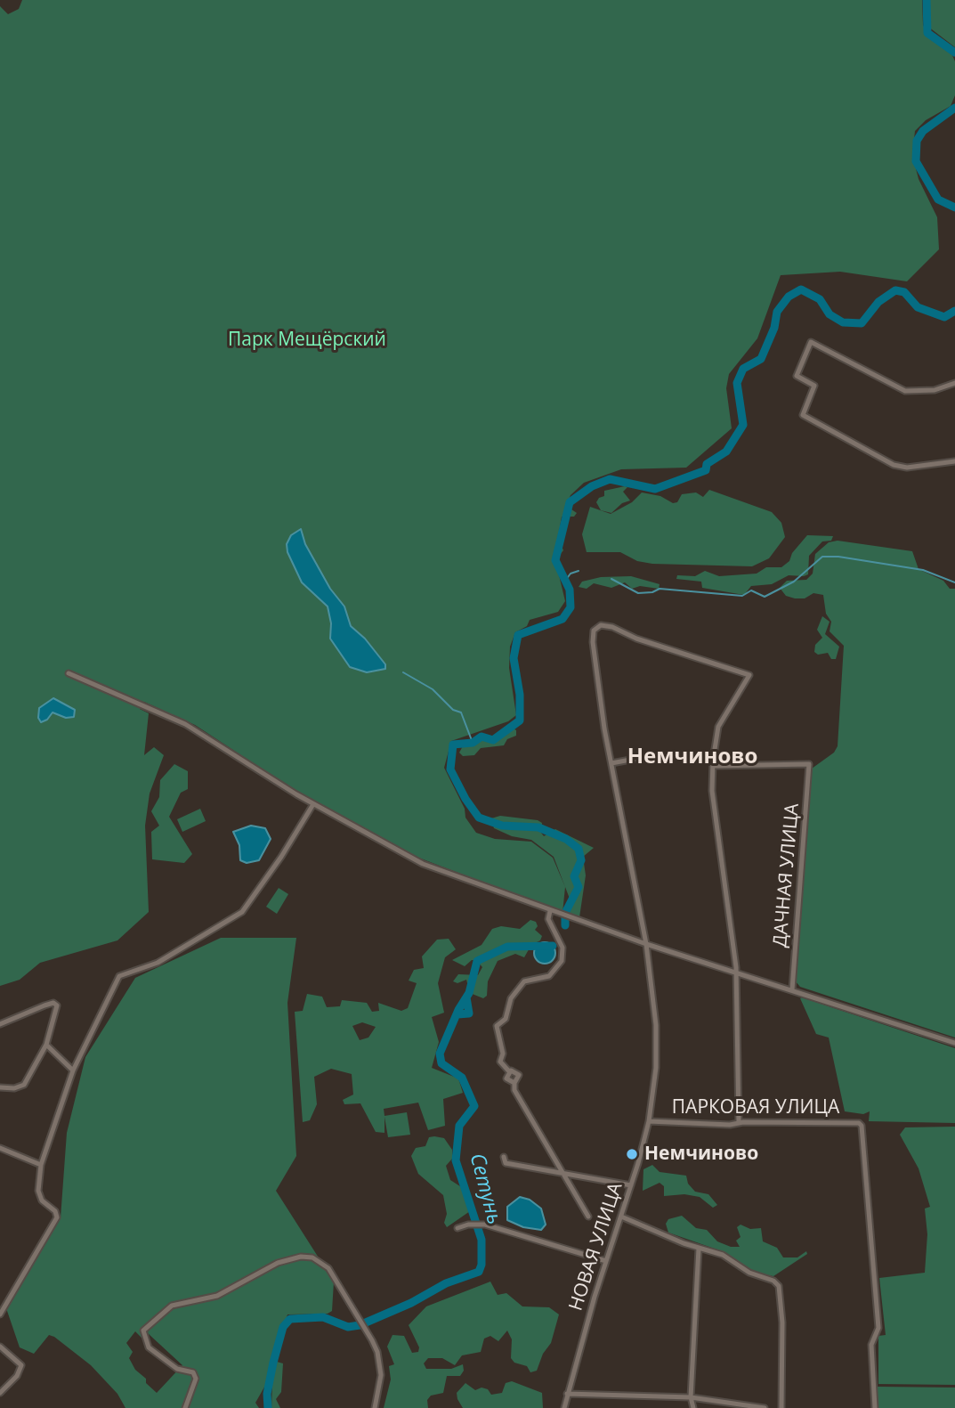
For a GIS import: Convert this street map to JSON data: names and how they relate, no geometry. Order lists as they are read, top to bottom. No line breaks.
{"streets":{"street":["ДАЧНАЯ УЛИЦА","ПАРКОВАЯ УЛИЦА","НОВАЯ УЛИЦА"]},"crossings":[["ПАРКОВАЯ УЛИЦА","НОВАЯ УЛИЦА"]],"districts":["Немчиново"],"water":["Сетунь"],"parks":["Парк Мещёрский"],"places":["Немчиново"]}
